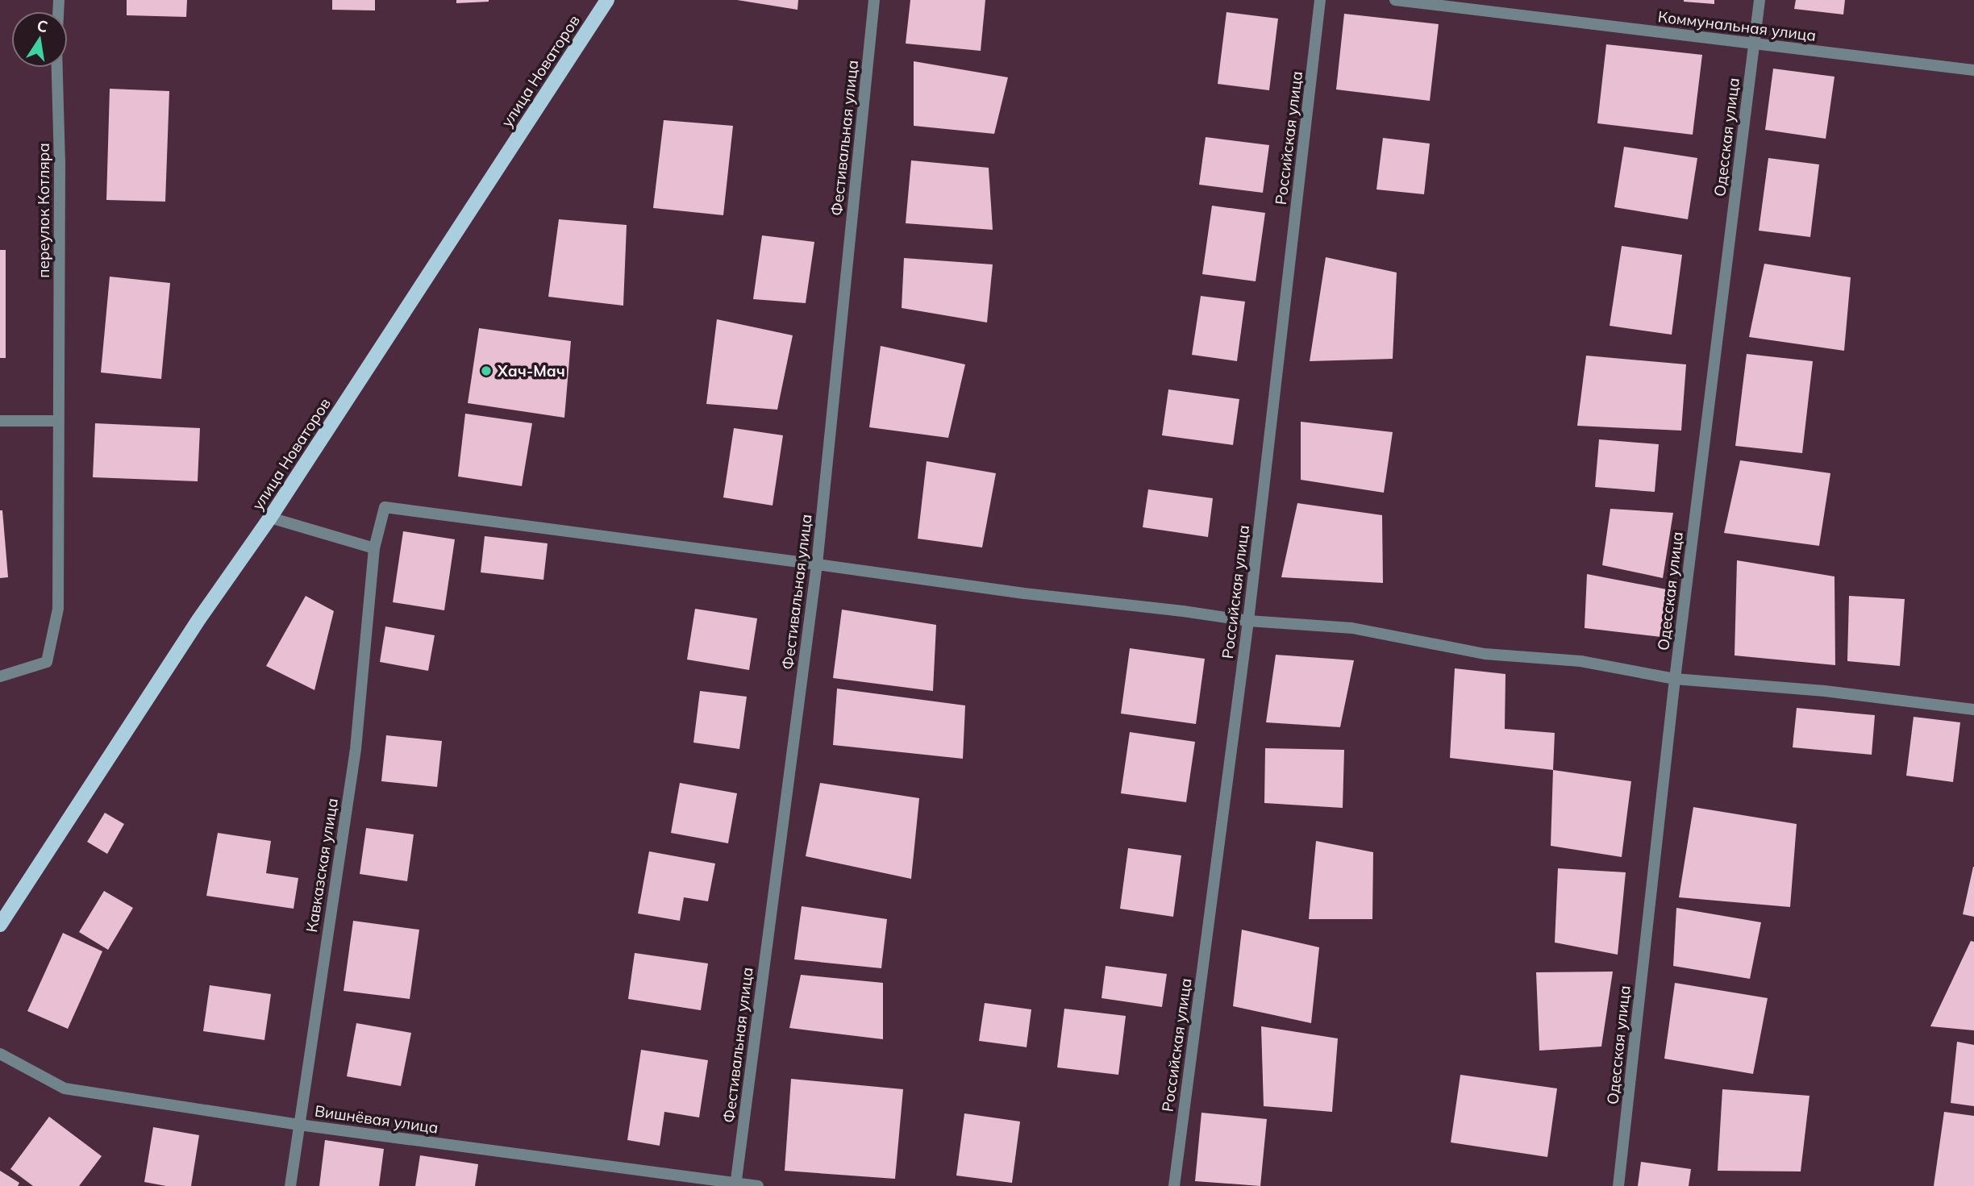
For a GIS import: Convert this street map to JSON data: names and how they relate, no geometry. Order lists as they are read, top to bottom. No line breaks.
{"streets":{"main road":["улица Новаторов"],"street":["Коммунальная улица","Одесская улица","Фестивальная улица","Российская улица","переулок Котляра","Кавказская улица","Вишнёвая улица"]},"crossings":[["Коммунальная улица","Одесская улица"],["Фестивальная улица","Кавказская улица"],["Фестивальная улица","Вишнёвая улица"],["Кавказская улица","Вишнёвая улица"]],"places":["Хач-Мач"],"north":"top"}
